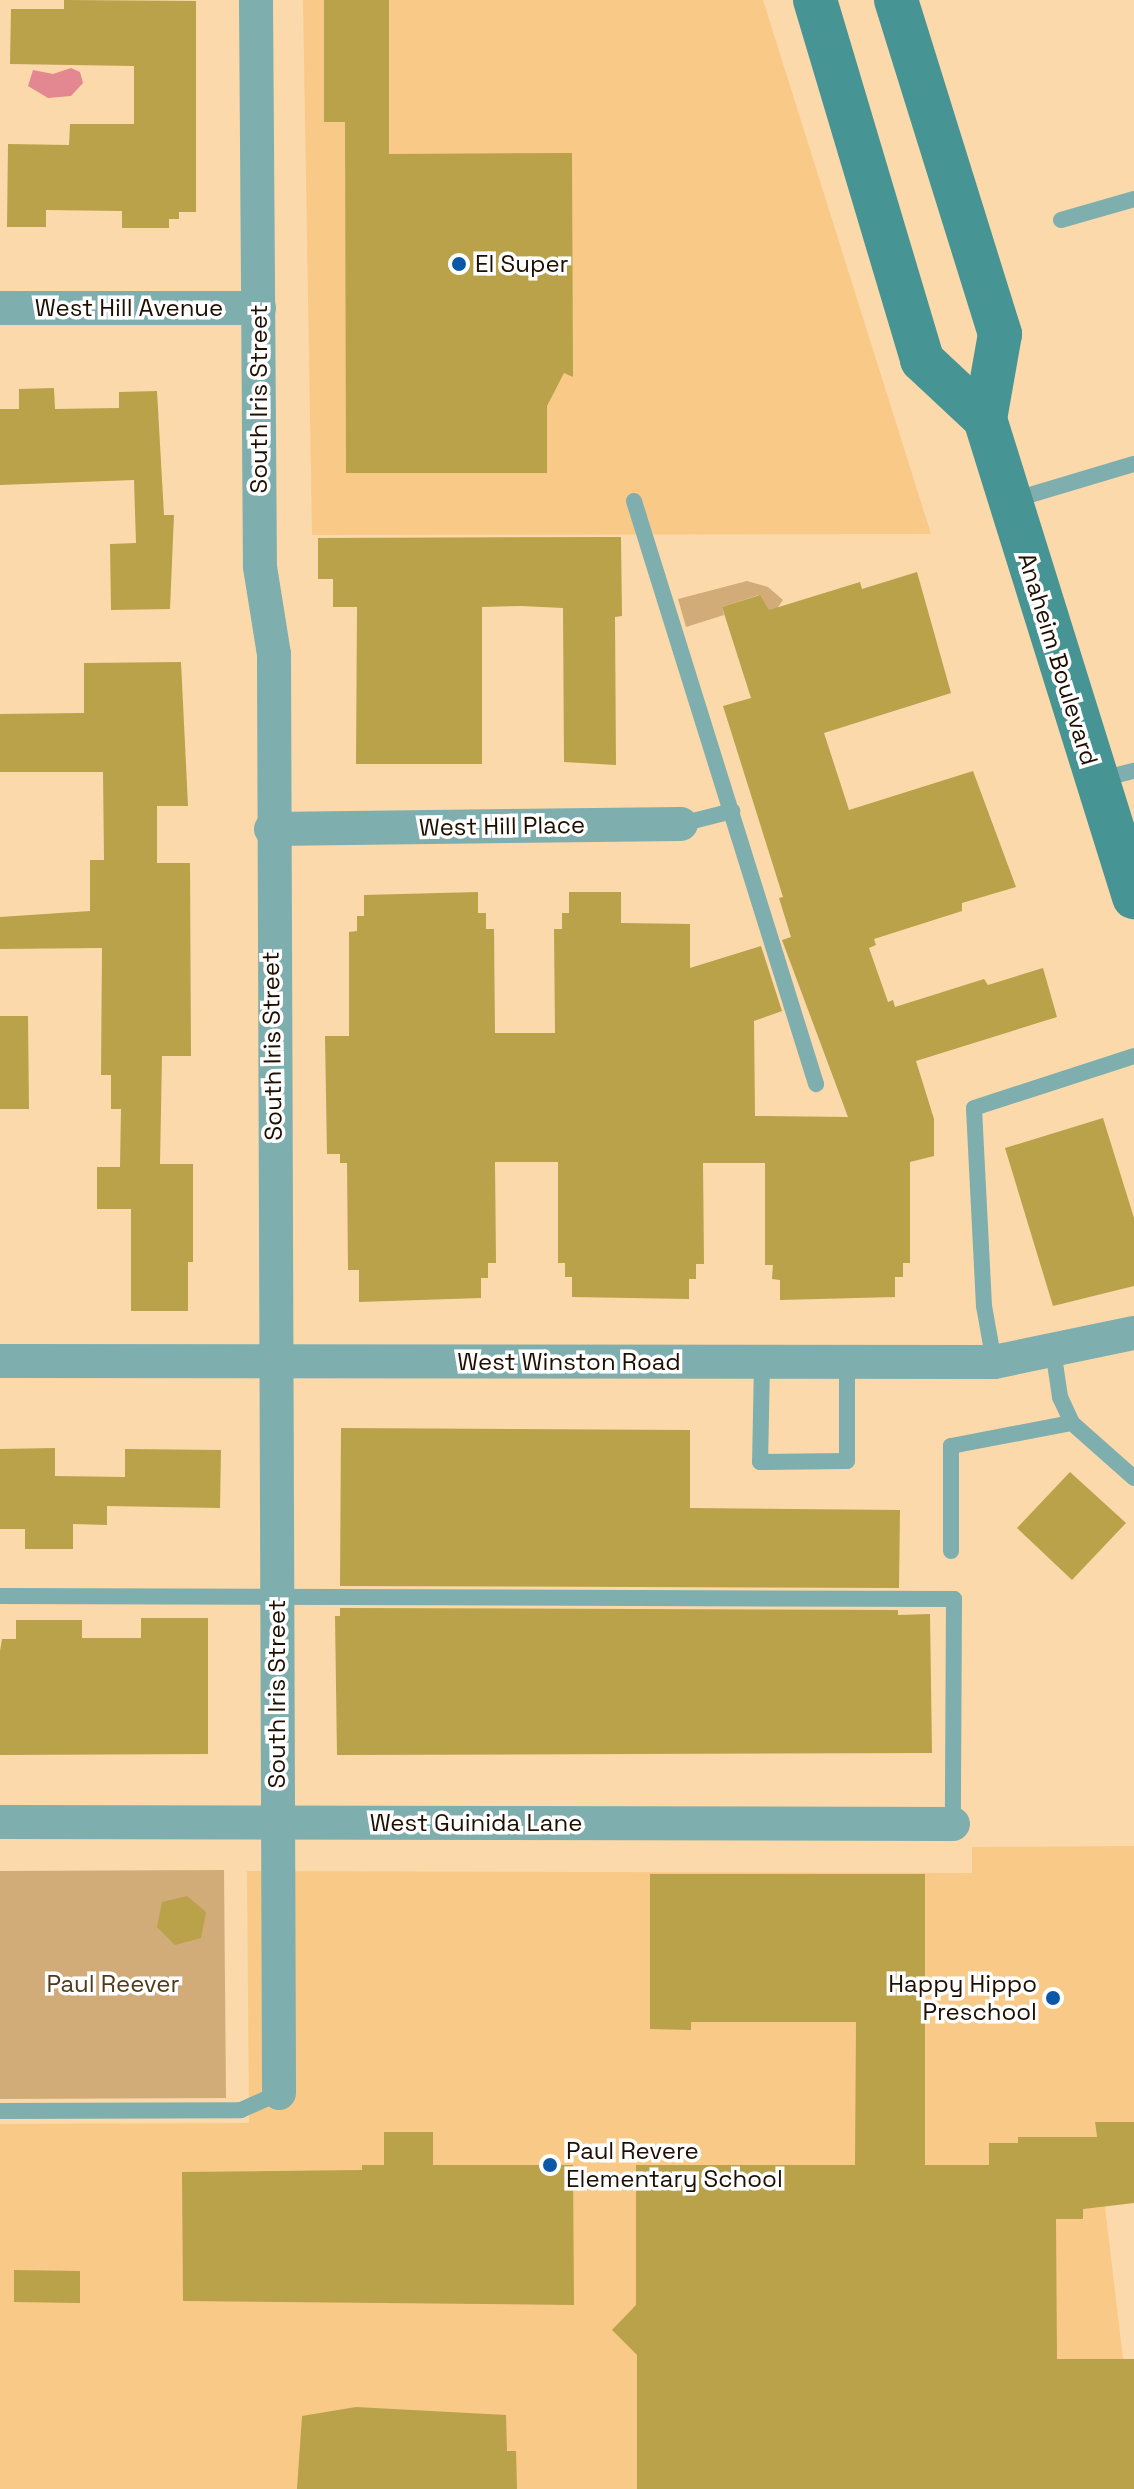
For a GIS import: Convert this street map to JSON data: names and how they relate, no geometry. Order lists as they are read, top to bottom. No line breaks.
{"streets":{"main road":["Anaheim Boulevard"],"street":["West Hill Avenue","South Iris Street","West Hill Place","West Winston Road","West Guinida Lane"]},"crossings":[["West Hill Avenue","South Iris Street"],["South Iris Street","West Hill Place"],["South Iris Street","West Winston Road"],["South Iris Street","West Guinida Lane"]],"parks":["Paul Reever"],"places":["El Super","Happy Hippo Preschool","Paul Revere Elementary School"]}
